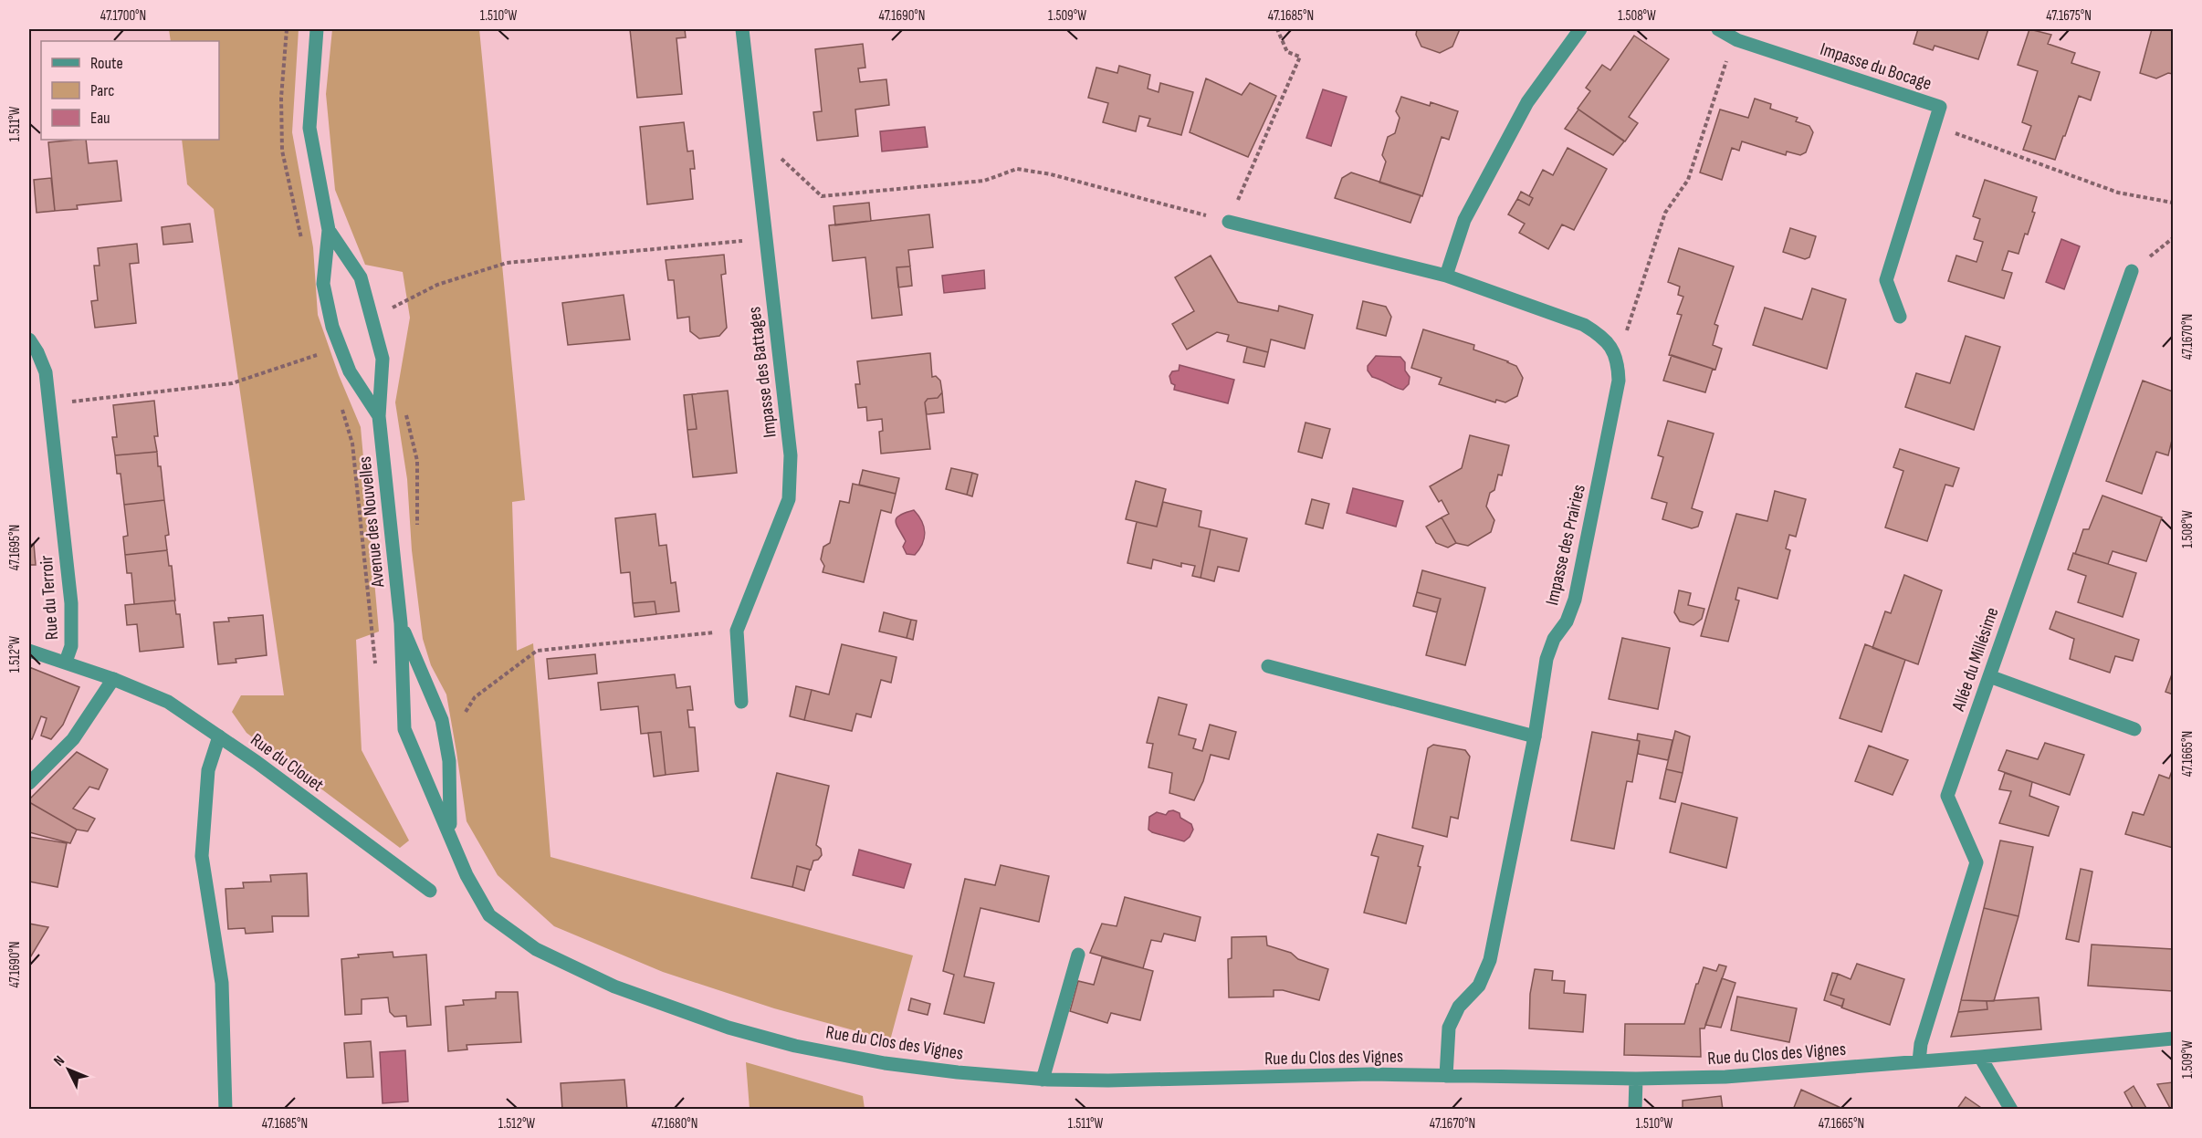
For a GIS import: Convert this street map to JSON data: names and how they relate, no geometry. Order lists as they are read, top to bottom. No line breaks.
{"streets":{"street":["Impasse du Bocage","Impasse des Battages","Avenue des Nouvelles","Impasse des Prairies","Rue du Terroir","Allée du Millésime","Rue du Clouet","Rue du Clos des Vignes"]},"crossings":[["Avenue des Nouvelles","Rue du Clos des Vignes"],["Impasse des Prairies","Rue du Clos des Vignes"],["Rue du Terroir","Rue du Clouet"],["Allée du Millésime","Rue du Clos des Vignes"]],"legend":["Route","Parc","Eau"],"north":"top left","coordinates":["47.1700°N","1.510°W","47.1690°N","1.509°W","47.1685°N","1.508°W","47.1675°N","1.511°W","47.1670°N","47.1695°N","1.512°W","47.1665°N","47.1680°N"]}
